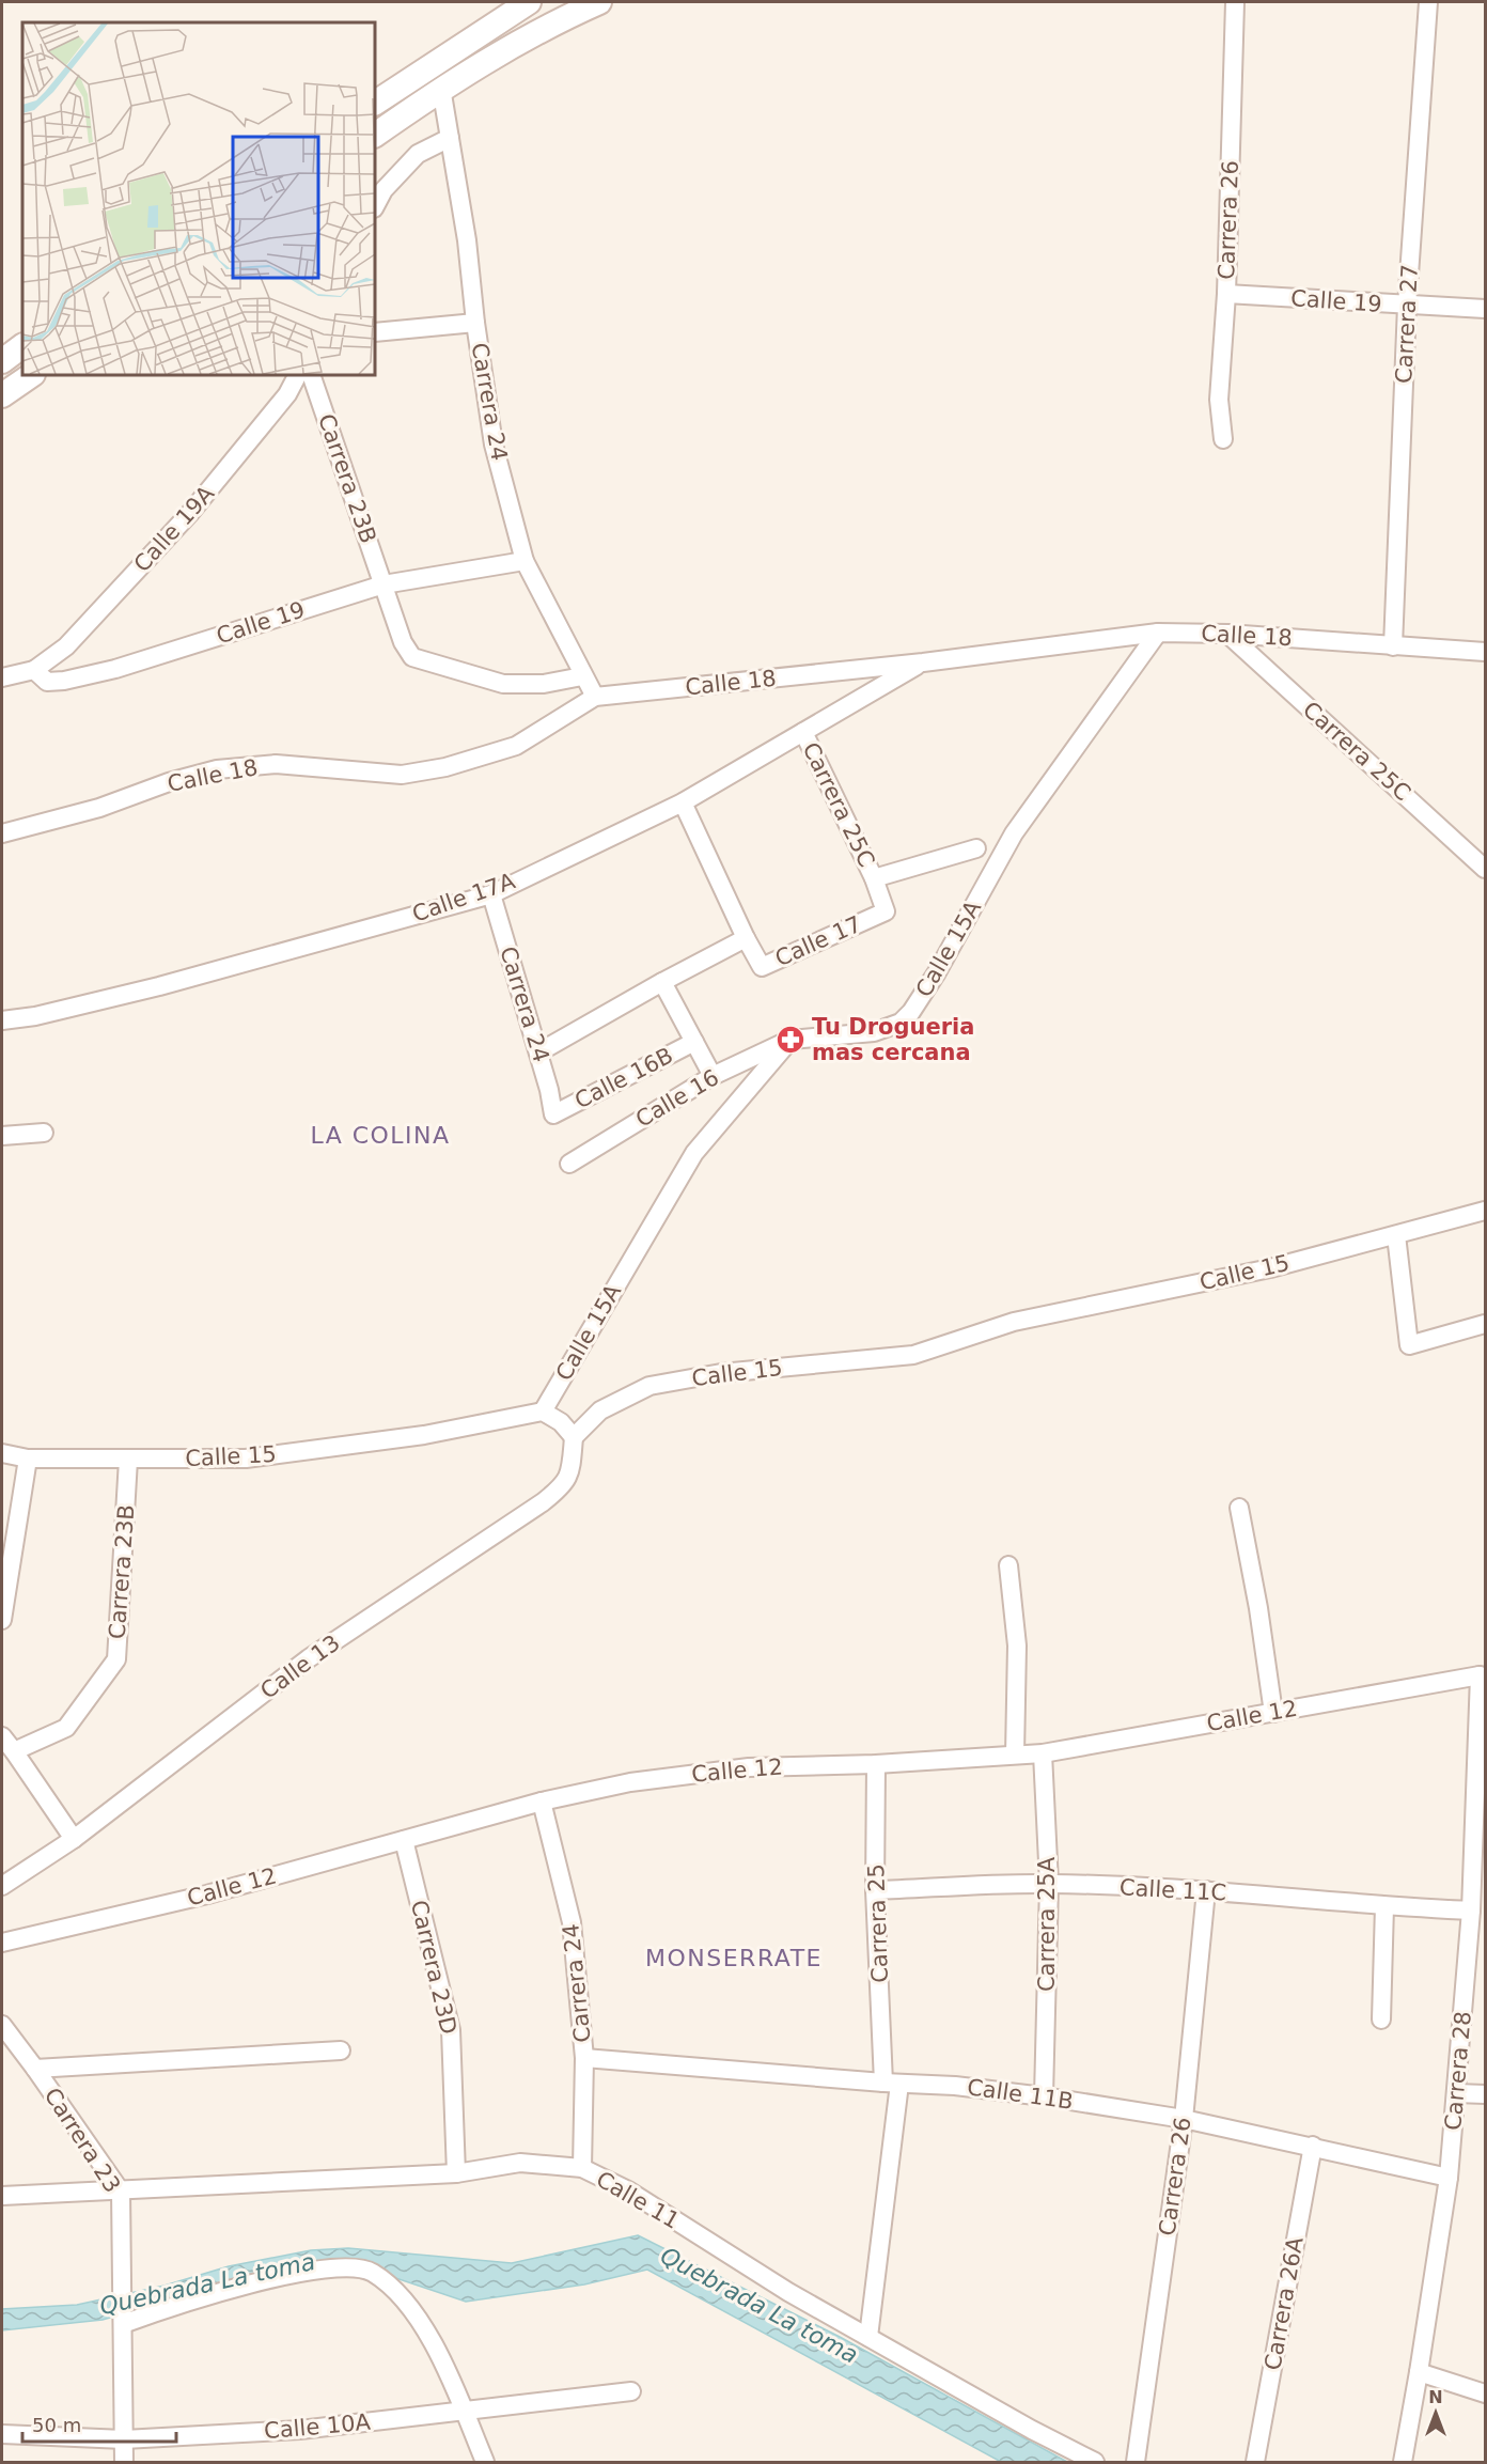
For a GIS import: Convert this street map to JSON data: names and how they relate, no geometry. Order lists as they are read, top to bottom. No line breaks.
{"streets":{"street":["Carrera 26","Calle 19","Carrera 27","Carrera 24","Carrera 23B","Calle 19A","Calle 18","Carrera 25C","Calle 17A","Calle 17","Calle 15A","Calle 16B","Calle 16","Calle 15","Calle 13","Calle 12","Calle 11C","Carrera 25","Carrera 25A","Carrera 23D","Carrera 28","Calle 11B","Carrera 23","Calle 11","Carrera 26A","Calle 10A"]},"crossings":[["Carrera 26","Calle 19"],["Carrera 26","Calle 11C"],["Carrera 26","Calle 11B"],["Calle 19","Carrera 27"],["Calle 19","Carrera 24"],["Calle 19","Carrera 23B"],["Calle 19","Calle 19A"],["Carrera 27","Calle 18"],["Carrera 24","Carrera 23B"],["Carrera 24","Calle 18"],["Carrera 24","Calle 17A"],["Carrera 24","Calle 17"],["Carrera 24","Calle 16B"],["Carrera 24","Calle 12"],["Carrera 24","Calle 11B"],["Carrera 24","Calle 11"],["Carrera 23B","Calle 15"],["Calle 18","Carrera 25C"],["Calle 18","Calle 17A"],["Calle 18","Calle 15A"],["Carrera 25C","Calle 17A"],["Carrera 25C","Calle 17"],["Calle 15A","Calle 16"],["Calle 15A","Calle 15"],["Calle 15","Calle 13"],["Calle 12","Carrera 25"],["Calle 12","Carrera 25A"],["Calle 12","Carrera 23D"],["Calle 12","Carrera 28"],["Calle 11C","Carrera 25"],["Calle 11C","Carrera 25A"],["Calle 11C","Carrera 28"],["Carrera 25","Calle 11B"],["Carrera 25","Calle 11"],["Carrera 25A","Calle 11B"],["Carrera 23D","Calle 11"],["Carrera 28","Calle 11B"],["Calle 11B","Carrera 26A"],["Carrera 23","Calle 11"],["Carrera 23","Calle 10A"]],"districts":["LA COLINA","MONSERRATE"],"water":["Quebrada La toma"],"places":{"pharmacy":["Tu Drogueria mas cercana"]},"scale_bar":"50 m","north":"top"}
